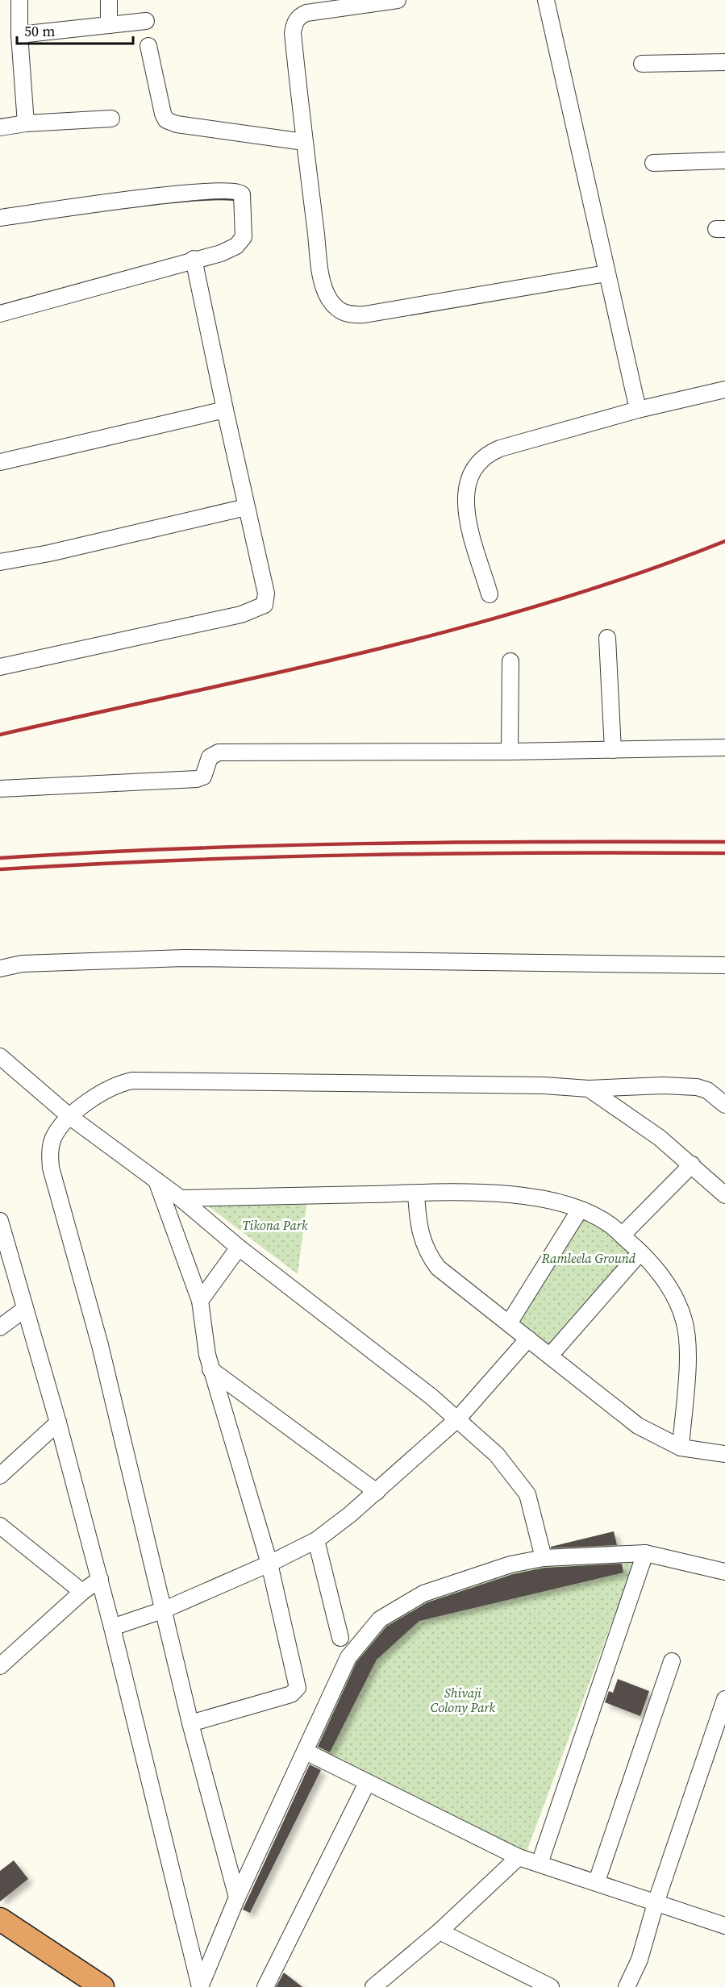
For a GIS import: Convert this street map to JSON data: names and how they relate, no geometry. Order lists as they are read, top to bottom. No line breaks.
{"parks":["Tikona Park","Ramleela Ground","Shivaji Colony Park"],"scale_bar":"50 m"}
